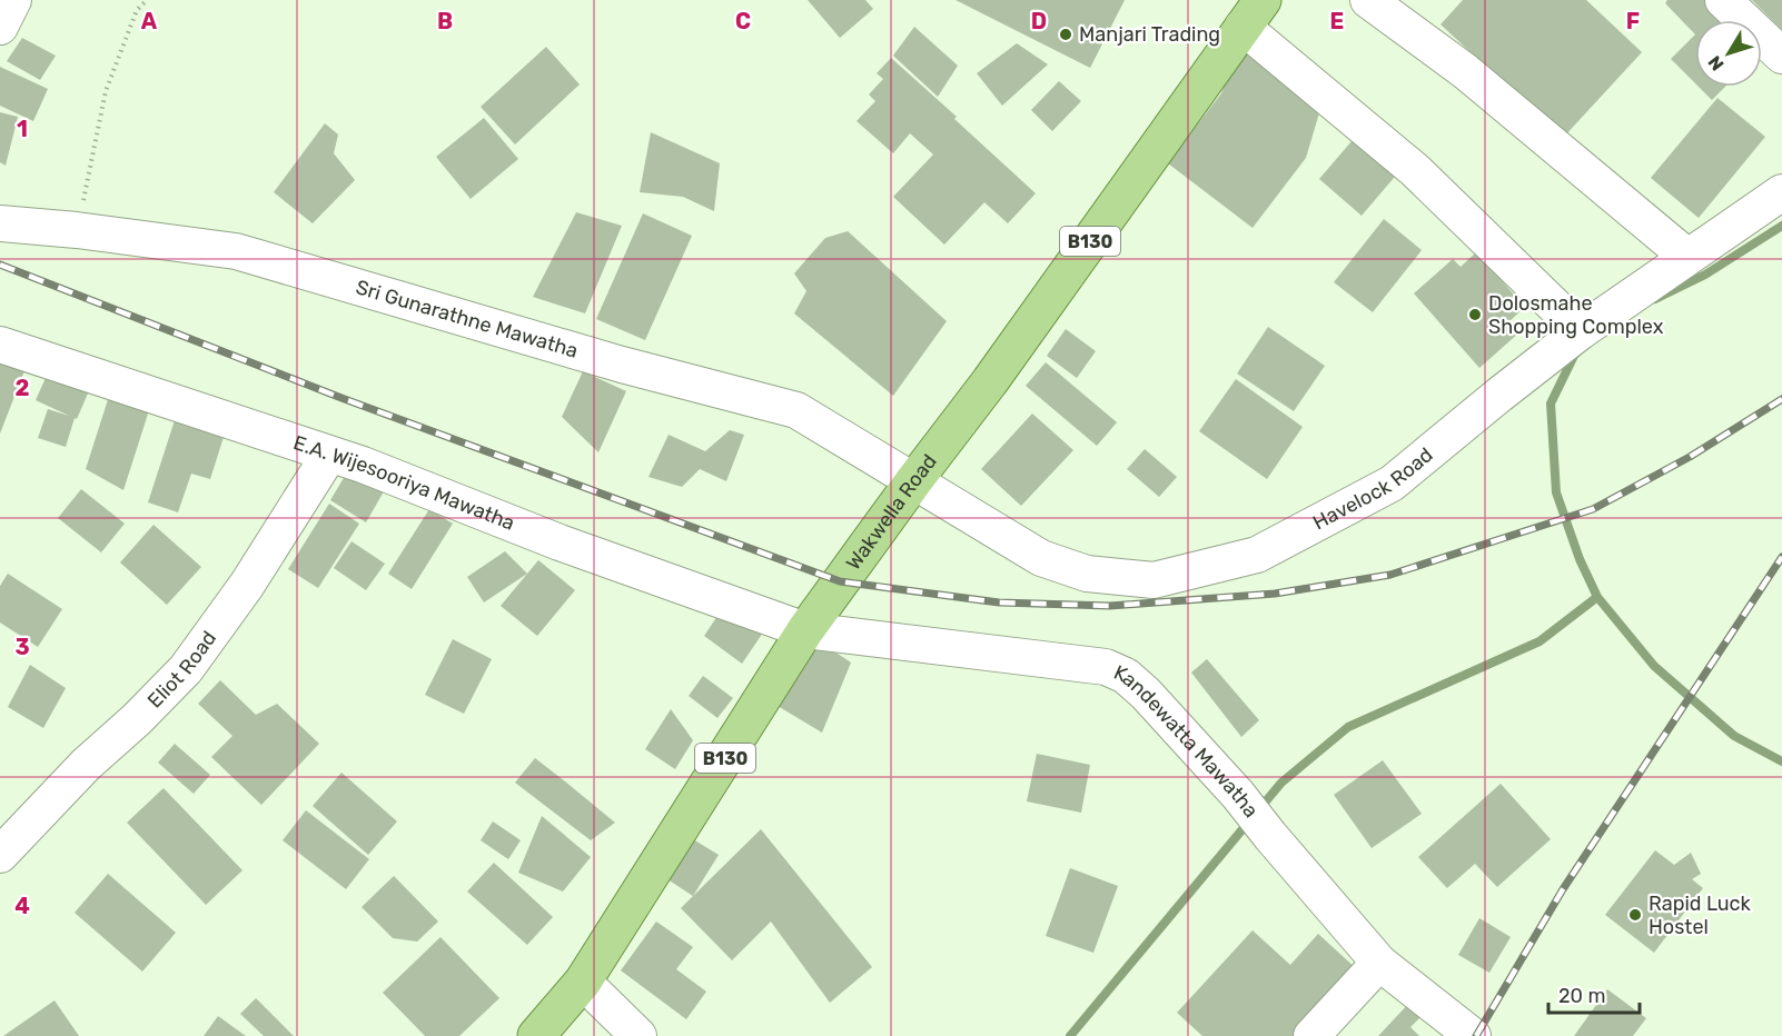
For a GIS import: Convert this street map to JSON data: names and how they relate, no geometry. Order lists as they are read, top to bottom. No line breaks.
{"streets":{"main road":["B130","Wakwella Road"],"street":["Sri Gunarathne Mawatha","E.A. Wijesooriya Mawatha","Havelock Road","Eliot Road","Kandewatta Mawatha"]},"crossings":[["Sri Gunarathne Mawatha","Havelock Road"],["Sri Gunarathne Mawatha","Wakwella Road"],["E.A. Wijesooriya Mawatha","Wakwella Road"],["E.A. Wijesooriya Mawatha","Eliot Road"],["E.A. Wijesooriya Mawatha","Kandewatta Mawatha"],["Havelock Road","Wakwella Road"],["Wakwella Road","Kandewatta Mawatha"]],"places":["Manjari Trading","Dolosmahe Shopping Complex","Rapid Luck Hostel"],"scale_bar":"20 m","north":"bottom left","grid":{"columns":["A","B","C","D","E","F"],"rows":["1","2","3","4"]}}
